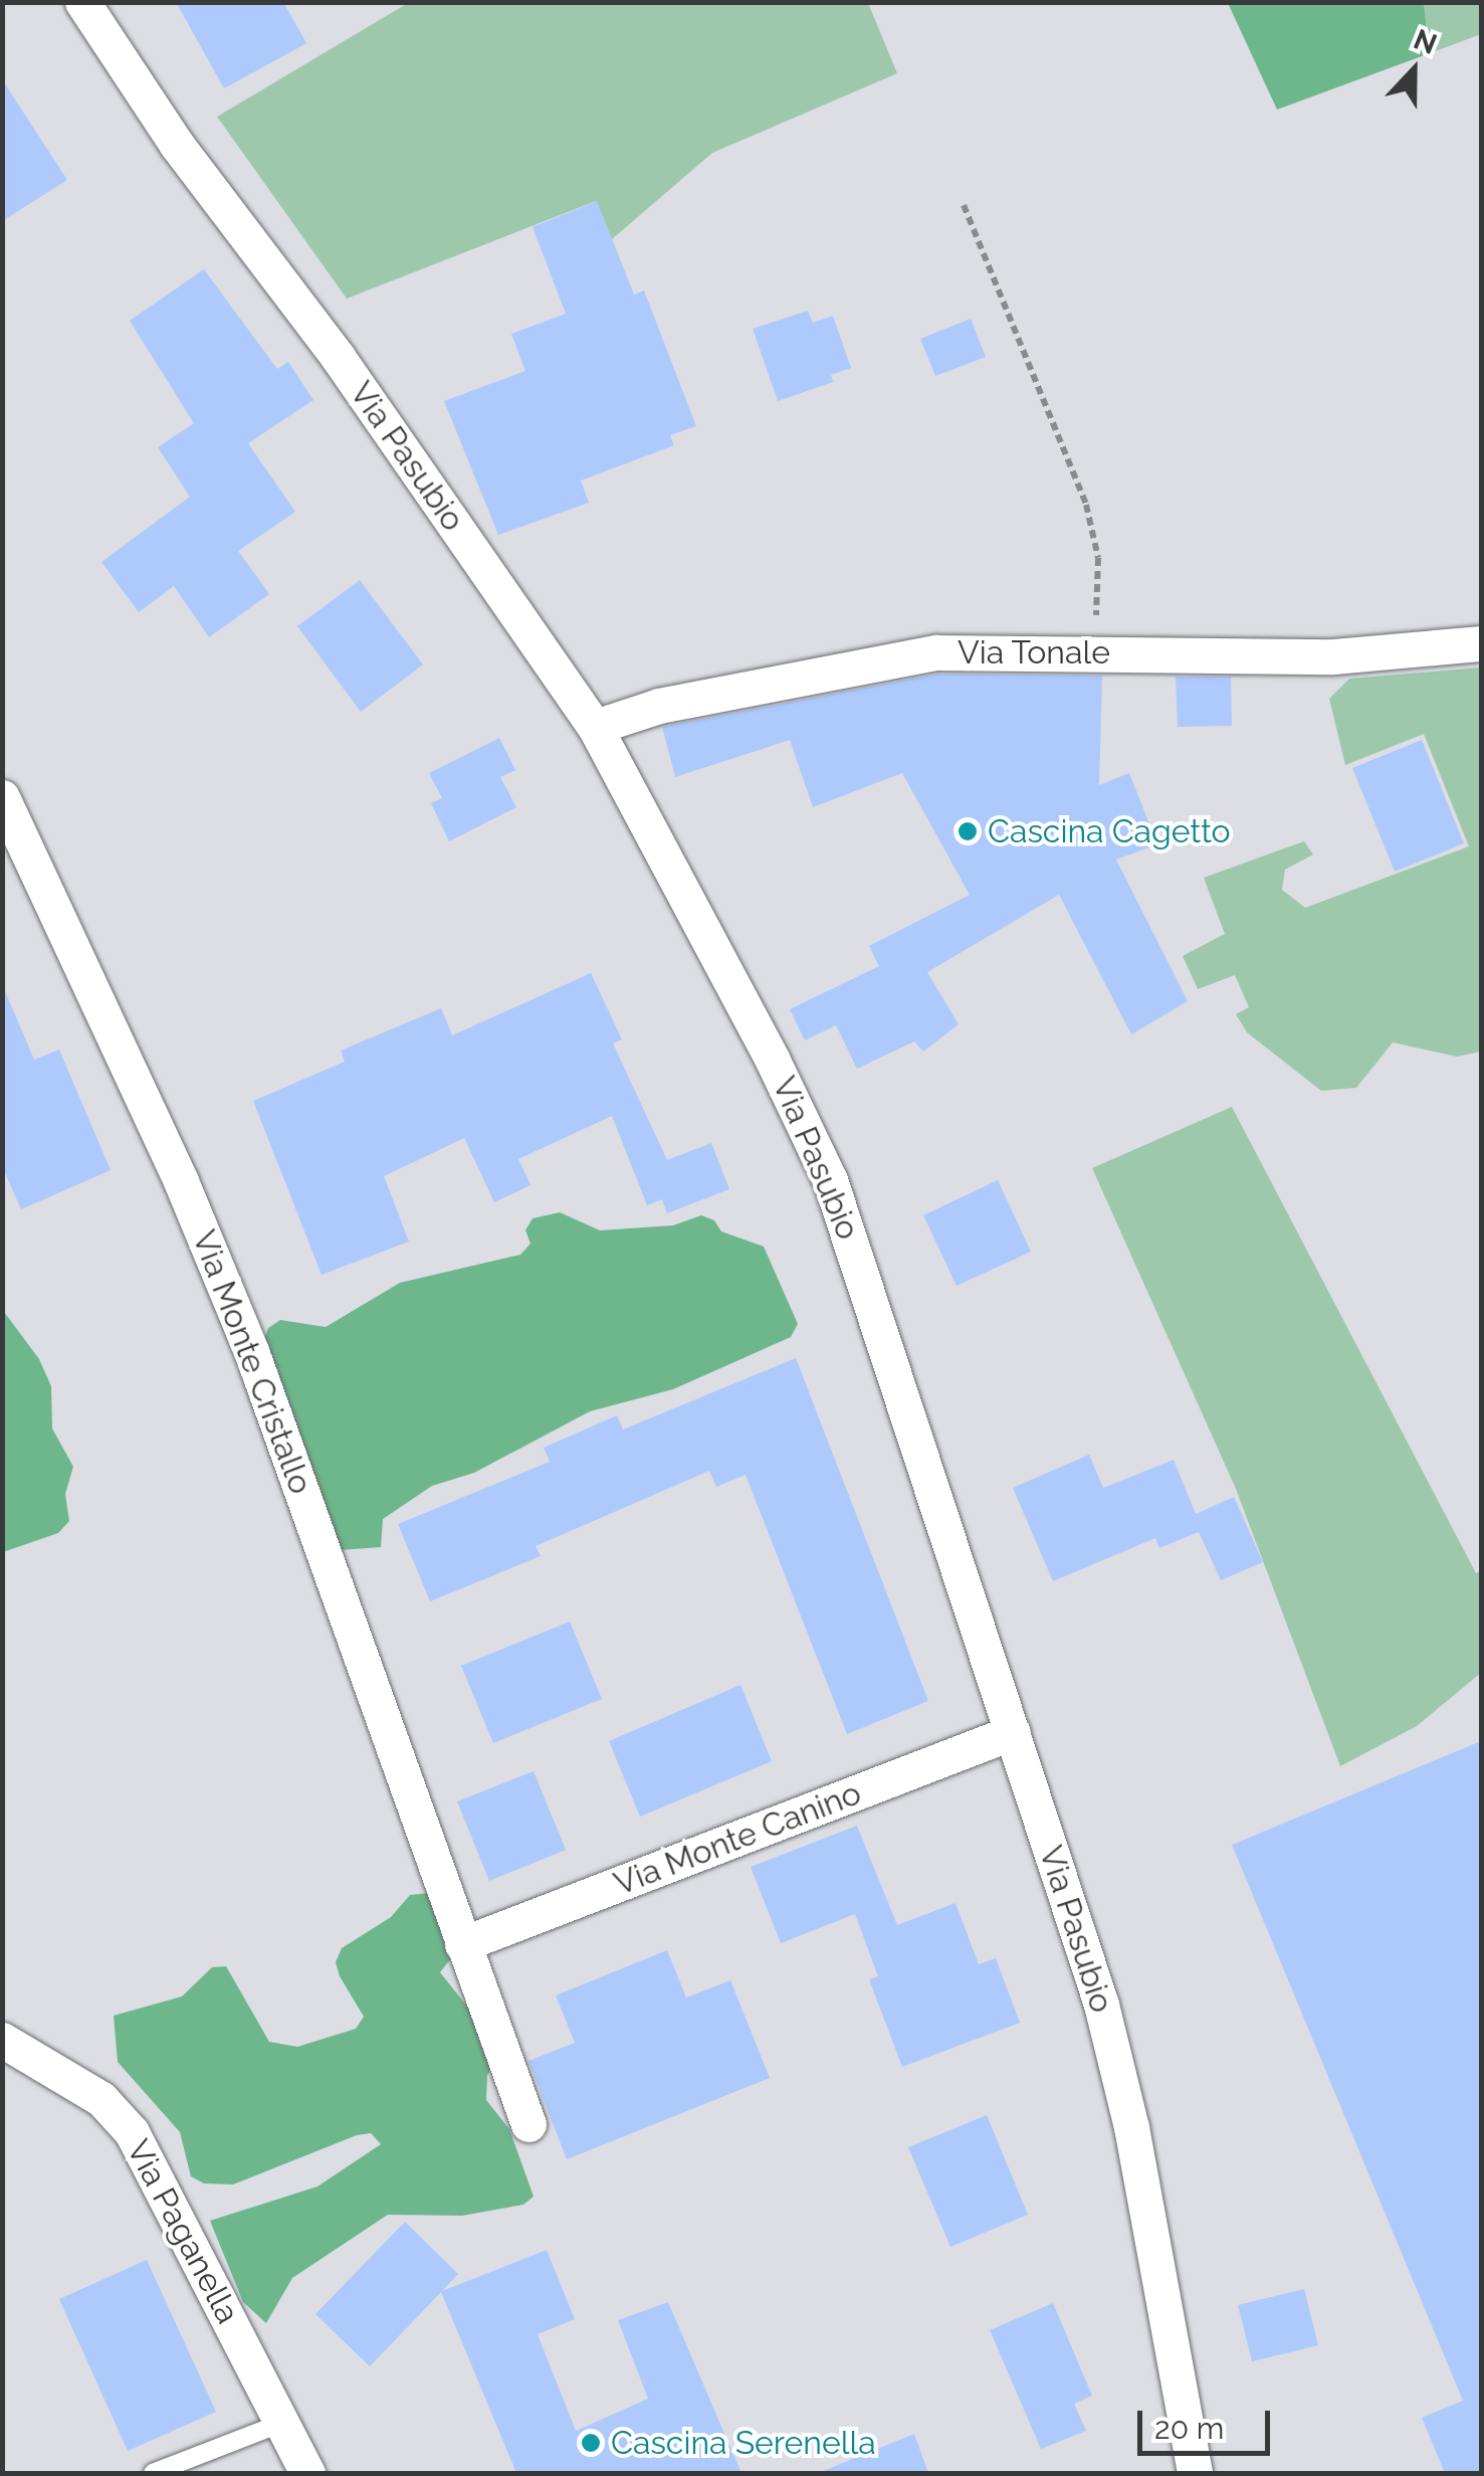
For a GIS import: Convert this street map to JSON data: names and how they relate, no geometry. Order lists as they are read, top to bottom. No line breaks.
{"streets":{"street":["Via Pasubio","Via Tonale","Via Monte Cristallo","Via Monte Canino","Via Paganella"]},"crossings":[["Via Pasubio","Via Tonale"],["Via Pasubio","Via Monte Canino"],["Via Monte Cristallo","Via Monte Canino"]],"places":["Cascina Cagetto","Cascina Serenella"],"scale_bar":"20 m","north":"top"}
